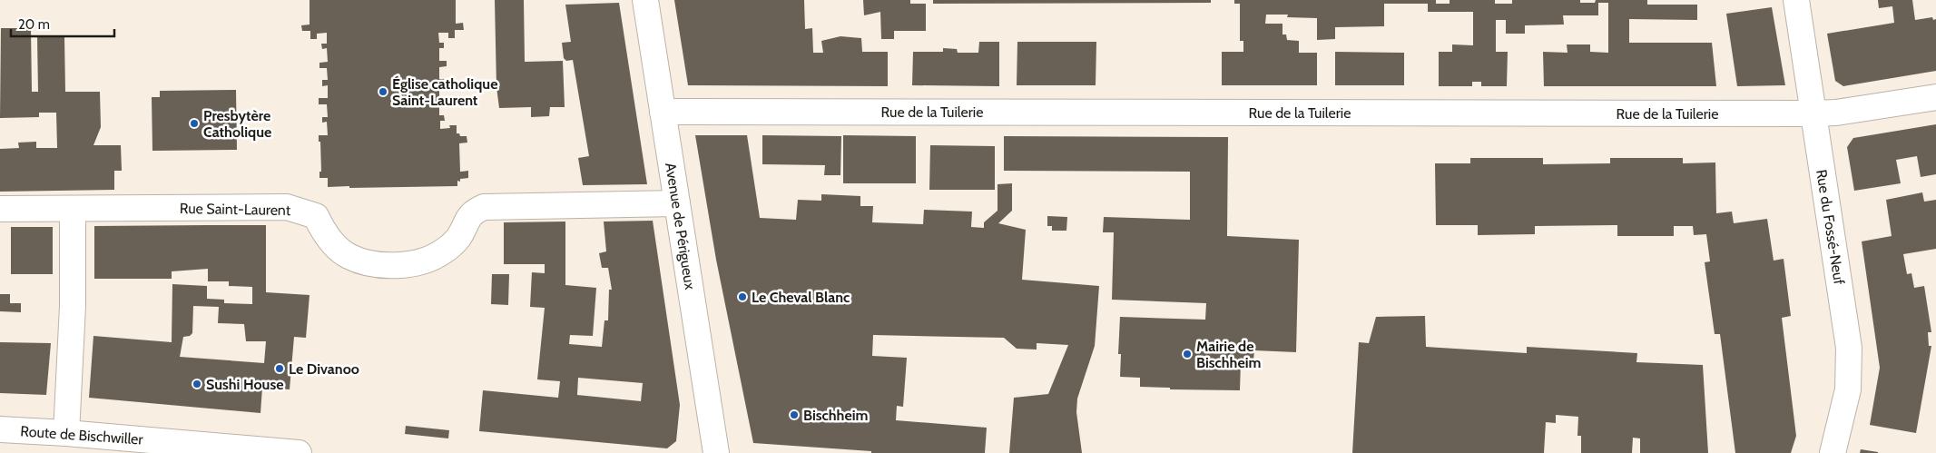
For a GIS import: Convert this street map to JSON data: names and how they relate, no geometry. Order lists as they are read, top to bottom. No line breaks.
{"streets":{"street":["Rue de la Tuilerie","Rue Saint-Laurent","Avenue de Périgueux","Rue du Fossé-Neuf","Route de Bischwiller"]},"crossings":[["Rue de la Tuilerie","Avenue de Périgueux"],["Rue de la Tuilerie","Rue du Fossé-Neuf"],["Rue Saint-Laurent","Avenue de Périgueux"]],"places":["Église catholique Saint-Laurent","Presbytère Catholique","Le Cheval Blanc","Mairie de Bischheim","Le Divanoo","Sushi House","Bischheim"],"scale_bar":"20 m"}
